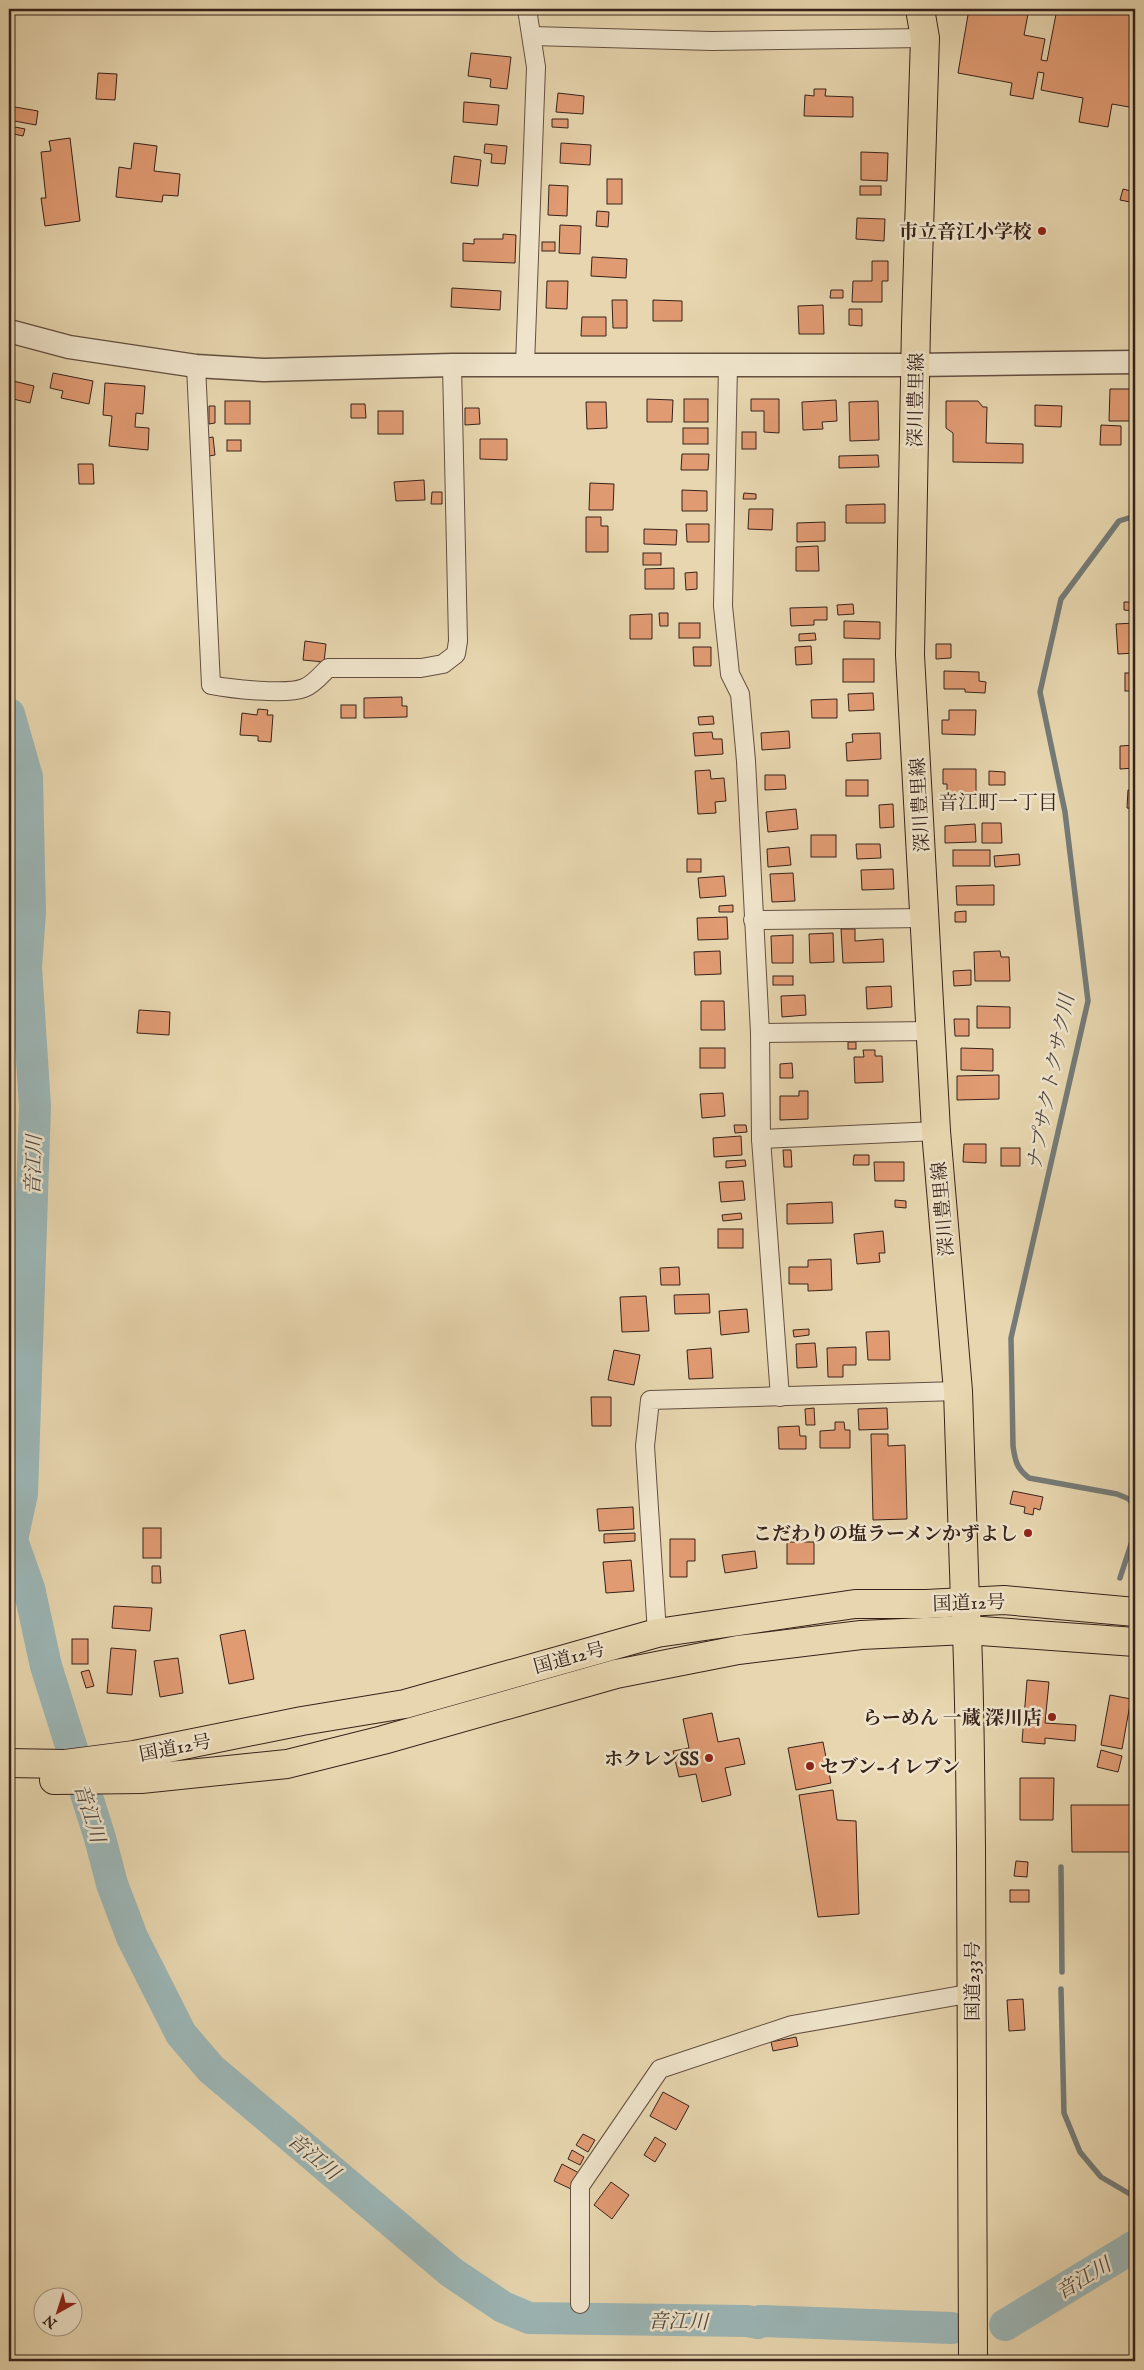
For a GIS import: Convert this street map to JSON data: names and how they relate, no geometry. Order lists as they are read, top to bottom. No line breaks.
{"streets":{"main road":["深川豊里線","国道12号","国道233号"]},"crossings":[["深川豊里線","国道12号"],["深川豊里線","国道233号"],["国道12号","国道233号"]],"districts":["音江町一丁目"],"water":["ナプサクトクサク川","音江川"],"places":["市立音江小学校","こだわりの塩ラーメンかずよし","らーめん 一蔵 深川店","ホクレンSS","セブン-イレブン"],"north":"bottom left"}
